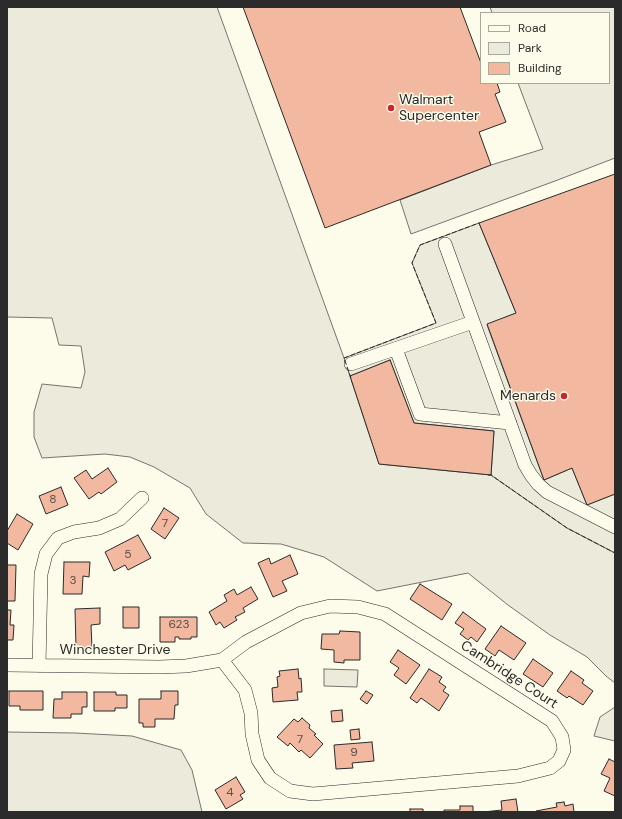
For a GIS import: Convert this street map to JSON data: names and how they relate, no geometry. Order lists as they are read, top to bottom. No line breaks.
{"streets":{"street":["Winchester Drive","Cambridge Court"]},"crossings":[["Winchester Drive","Cambridge Court"]],"places":["Walmart Supercenter","Menards"],"house_numbers":["8","7","5","3","623","7","9","4"],"legend":["Road","Park","Building"]}
